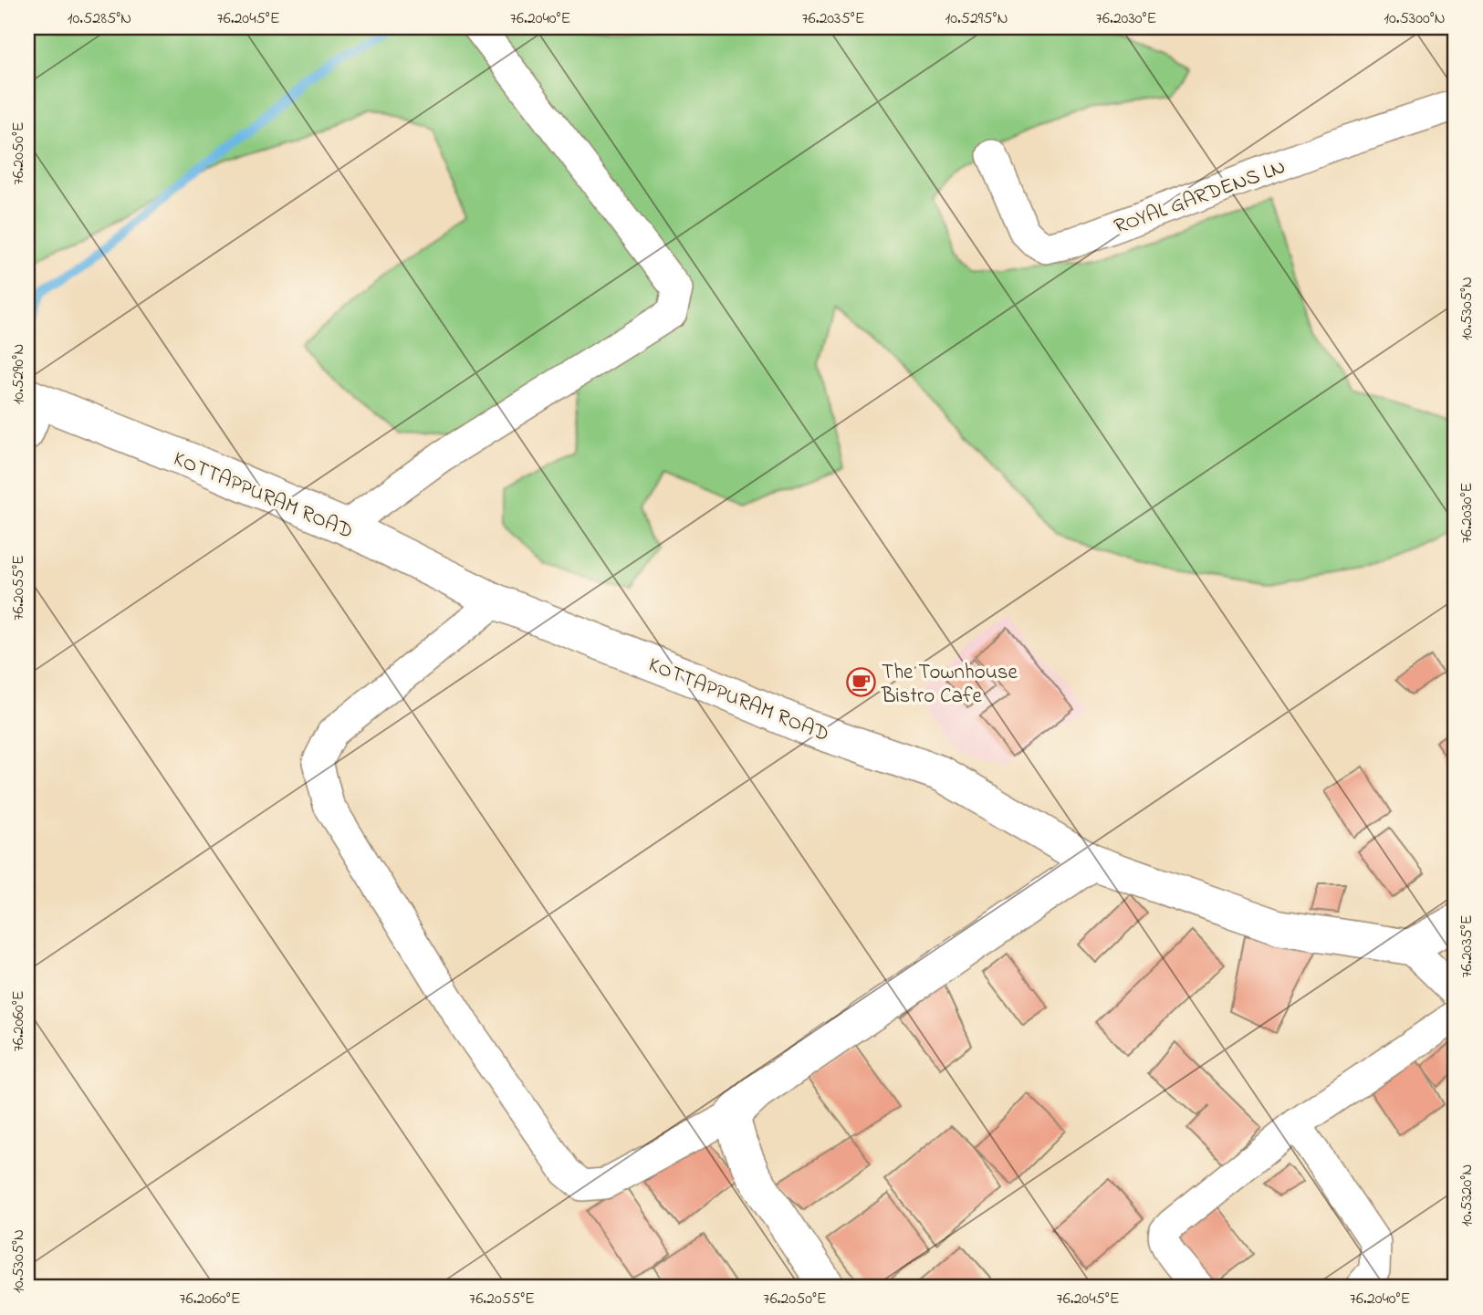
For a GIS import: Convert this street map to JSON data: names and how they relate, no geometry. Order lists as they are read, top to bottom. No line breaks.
{"streets":{"street":["ROYAL GARDENS LN","KOTTAPPURAM ROAD"]},"places":{"cafe":["The Townhouse Bistro Cafe"]},"coordinates":["10.5285°N","76.2045°E","76.2040°E","76.2035°E","10.5295°N","76.2030°E","10.5300°N","76.2050°E","10.5305°N","10.5290°N","76.2055°E","76.2060°E","10.5320°N"]}
